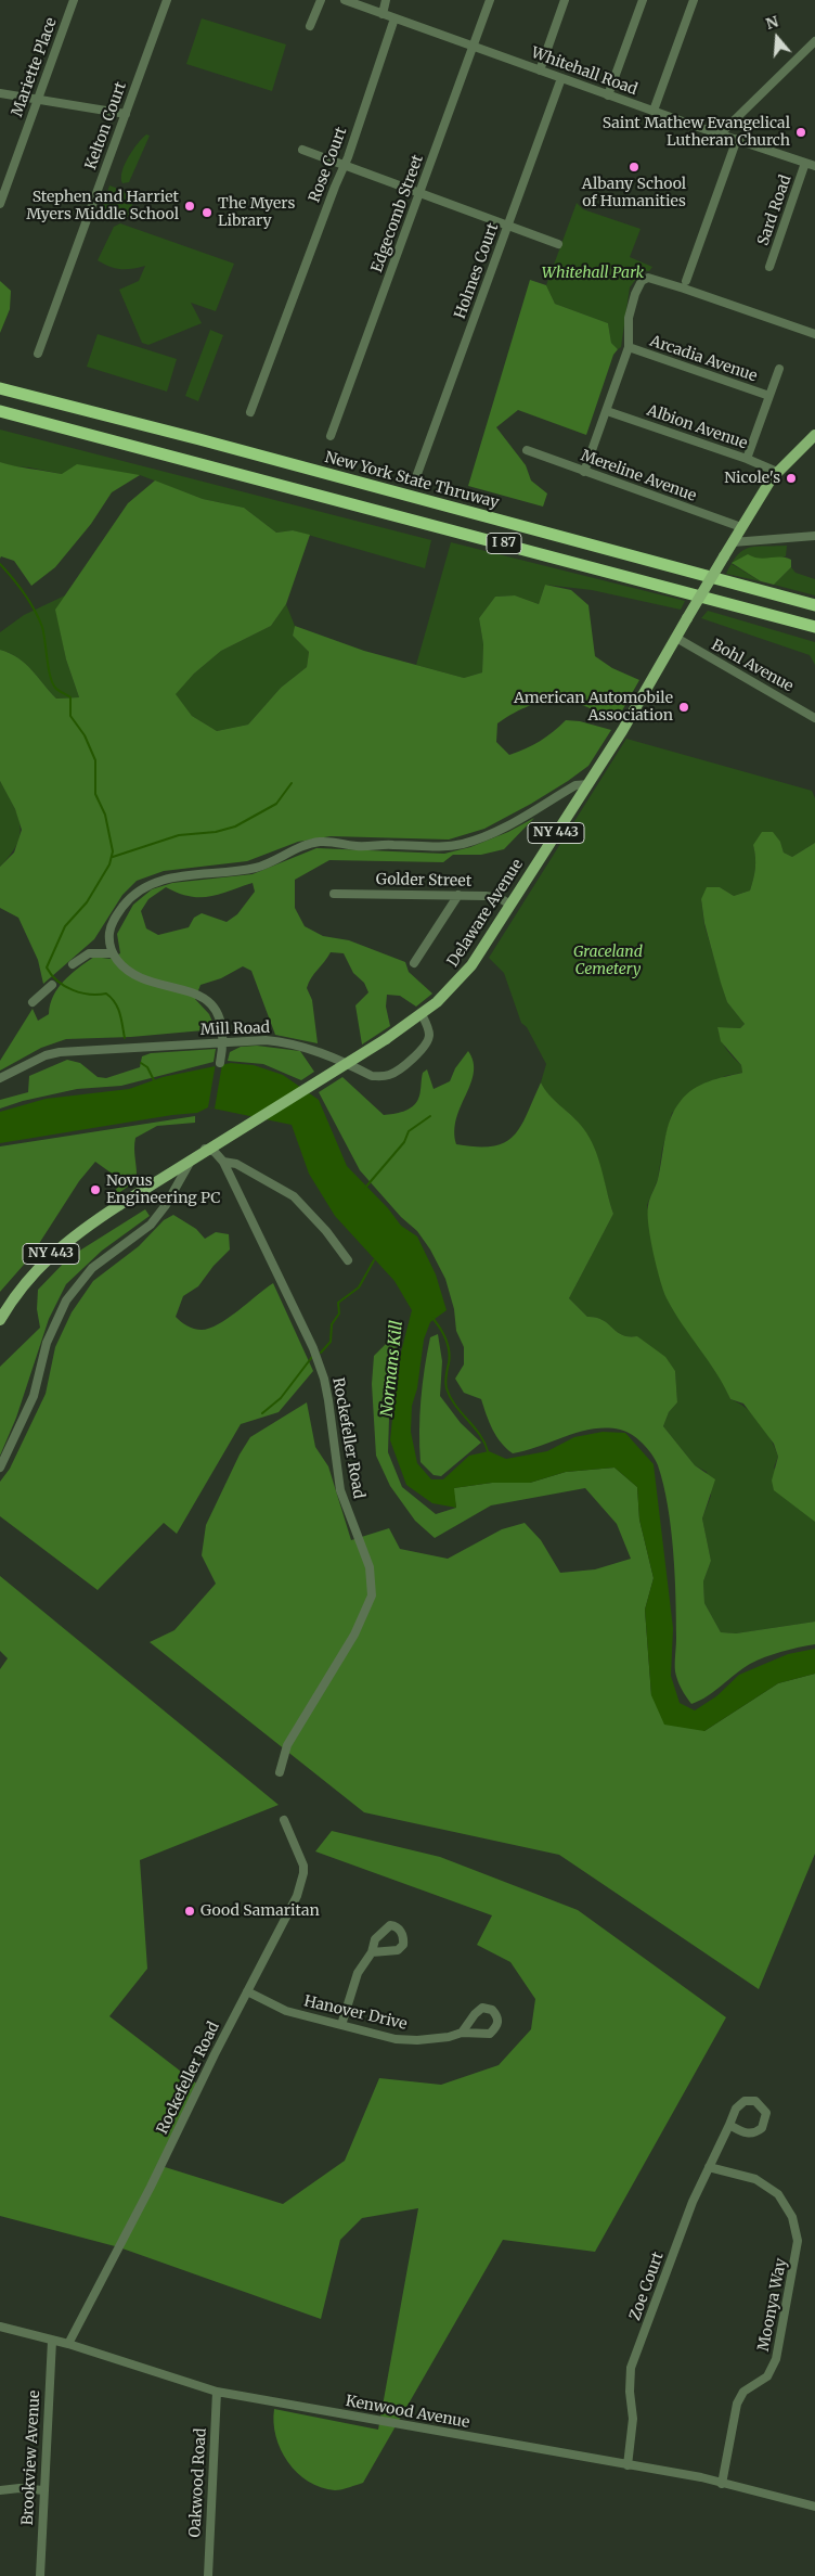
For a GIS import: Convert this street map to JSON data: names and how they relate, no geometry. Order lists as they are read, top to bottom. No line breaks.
{"streets":{"highway":["New York State Thruway","I 87"],"main road":["NY 443","Delaware Avenue"],"street":["Mariette Place","Whitehall Road","Kelton Court","Rose Court","Sard Road","Edgecomb Street","Holmes Court","Arcadia Avenue","Albion Avenue","Mereline Avenue","Bohl Avenue","Golder Street","Mill Road","Rockefeller Road","Hanover Drive","Zoe Court","Moonya Way","Kenwood Avenue","Brookview Avenue","Oakwood Road"]},"crossings":[["Whitehall Road","Rose Court"],["Whitehall Road","Sard Road"],["Whitehall Road","Edgecomb Street"],["Whitehall Road","Holmes Court"],["Albion Avenue","Delaware Avenue"],["Mereline Avenue","Delaware Avenue"],["Bohl Avenue","Delaware Avenue"],["Golder Street","Delaware Avenue"],["Delaware Avenue","Mill Road"],["Rockefeller Road","Hanover Drive"],["Rockefeller Road","Kenwood Avenue"],["Zoe Court","Moonya Way"],["Zoe Court","Kenwood Avenue"],["Moonya Way","Kenwood Avenue"],["Kenwood Avenue","Brookview Avenue"],["Kenwood Avenue","Oakwood Road"]],"water":["Normans Kill"],"parks":["Whitehall Park","Graceland Cemetery"],"places":["Saint Mathew Evangelical Lutheran Church","Albany School of Humanities","Stephen and Harriet Myers Middle School","The Myers Library","Nicole's","American Automobile Association","Novus Engineering PC","Good Samaritan"],"north":"top"}
